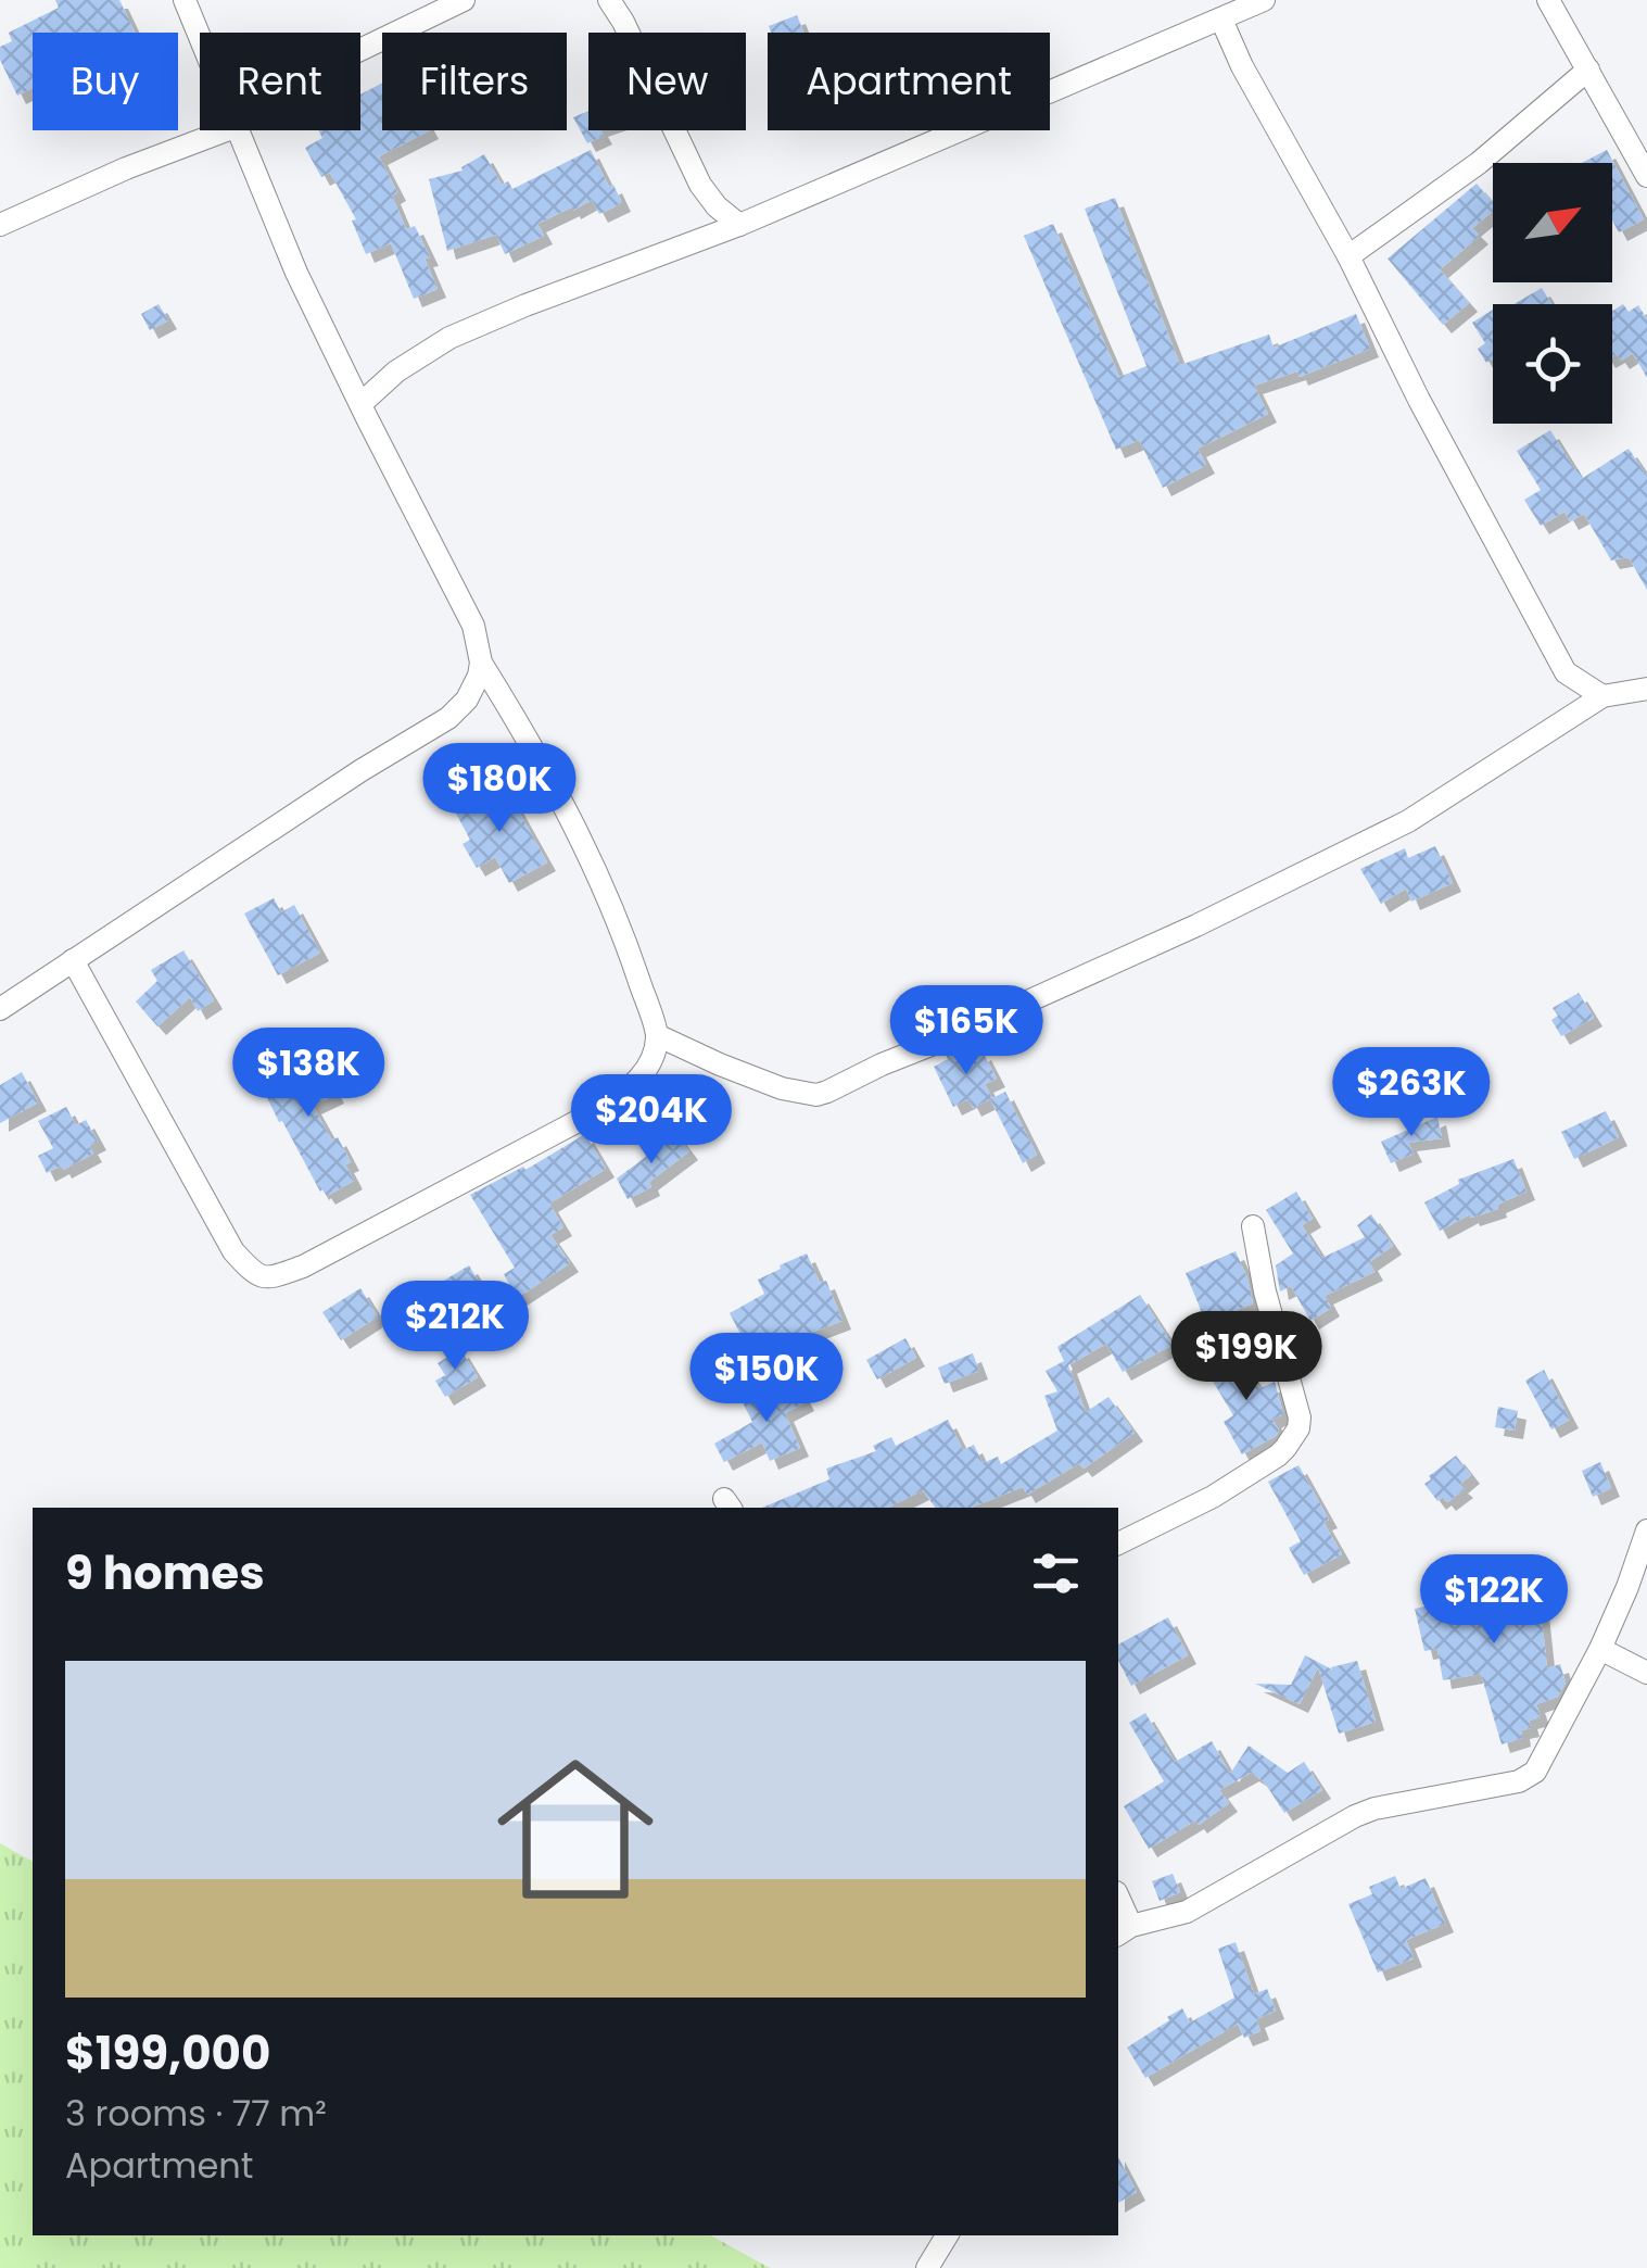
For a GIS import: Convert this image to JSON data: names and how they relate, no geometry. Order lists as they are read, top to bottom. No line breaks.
{"north":"top right","page":{"chip":["Buy","Rent","Filters","New","Apartment"],"price":["$180K","$165K","$138K","$263K","$204K","$212K","$199K","$150K","$122K"],"heading":"9 homes","list":[{"name":"$199,000","note":"3 rooms · 77 m² · Apartment"}]}}
